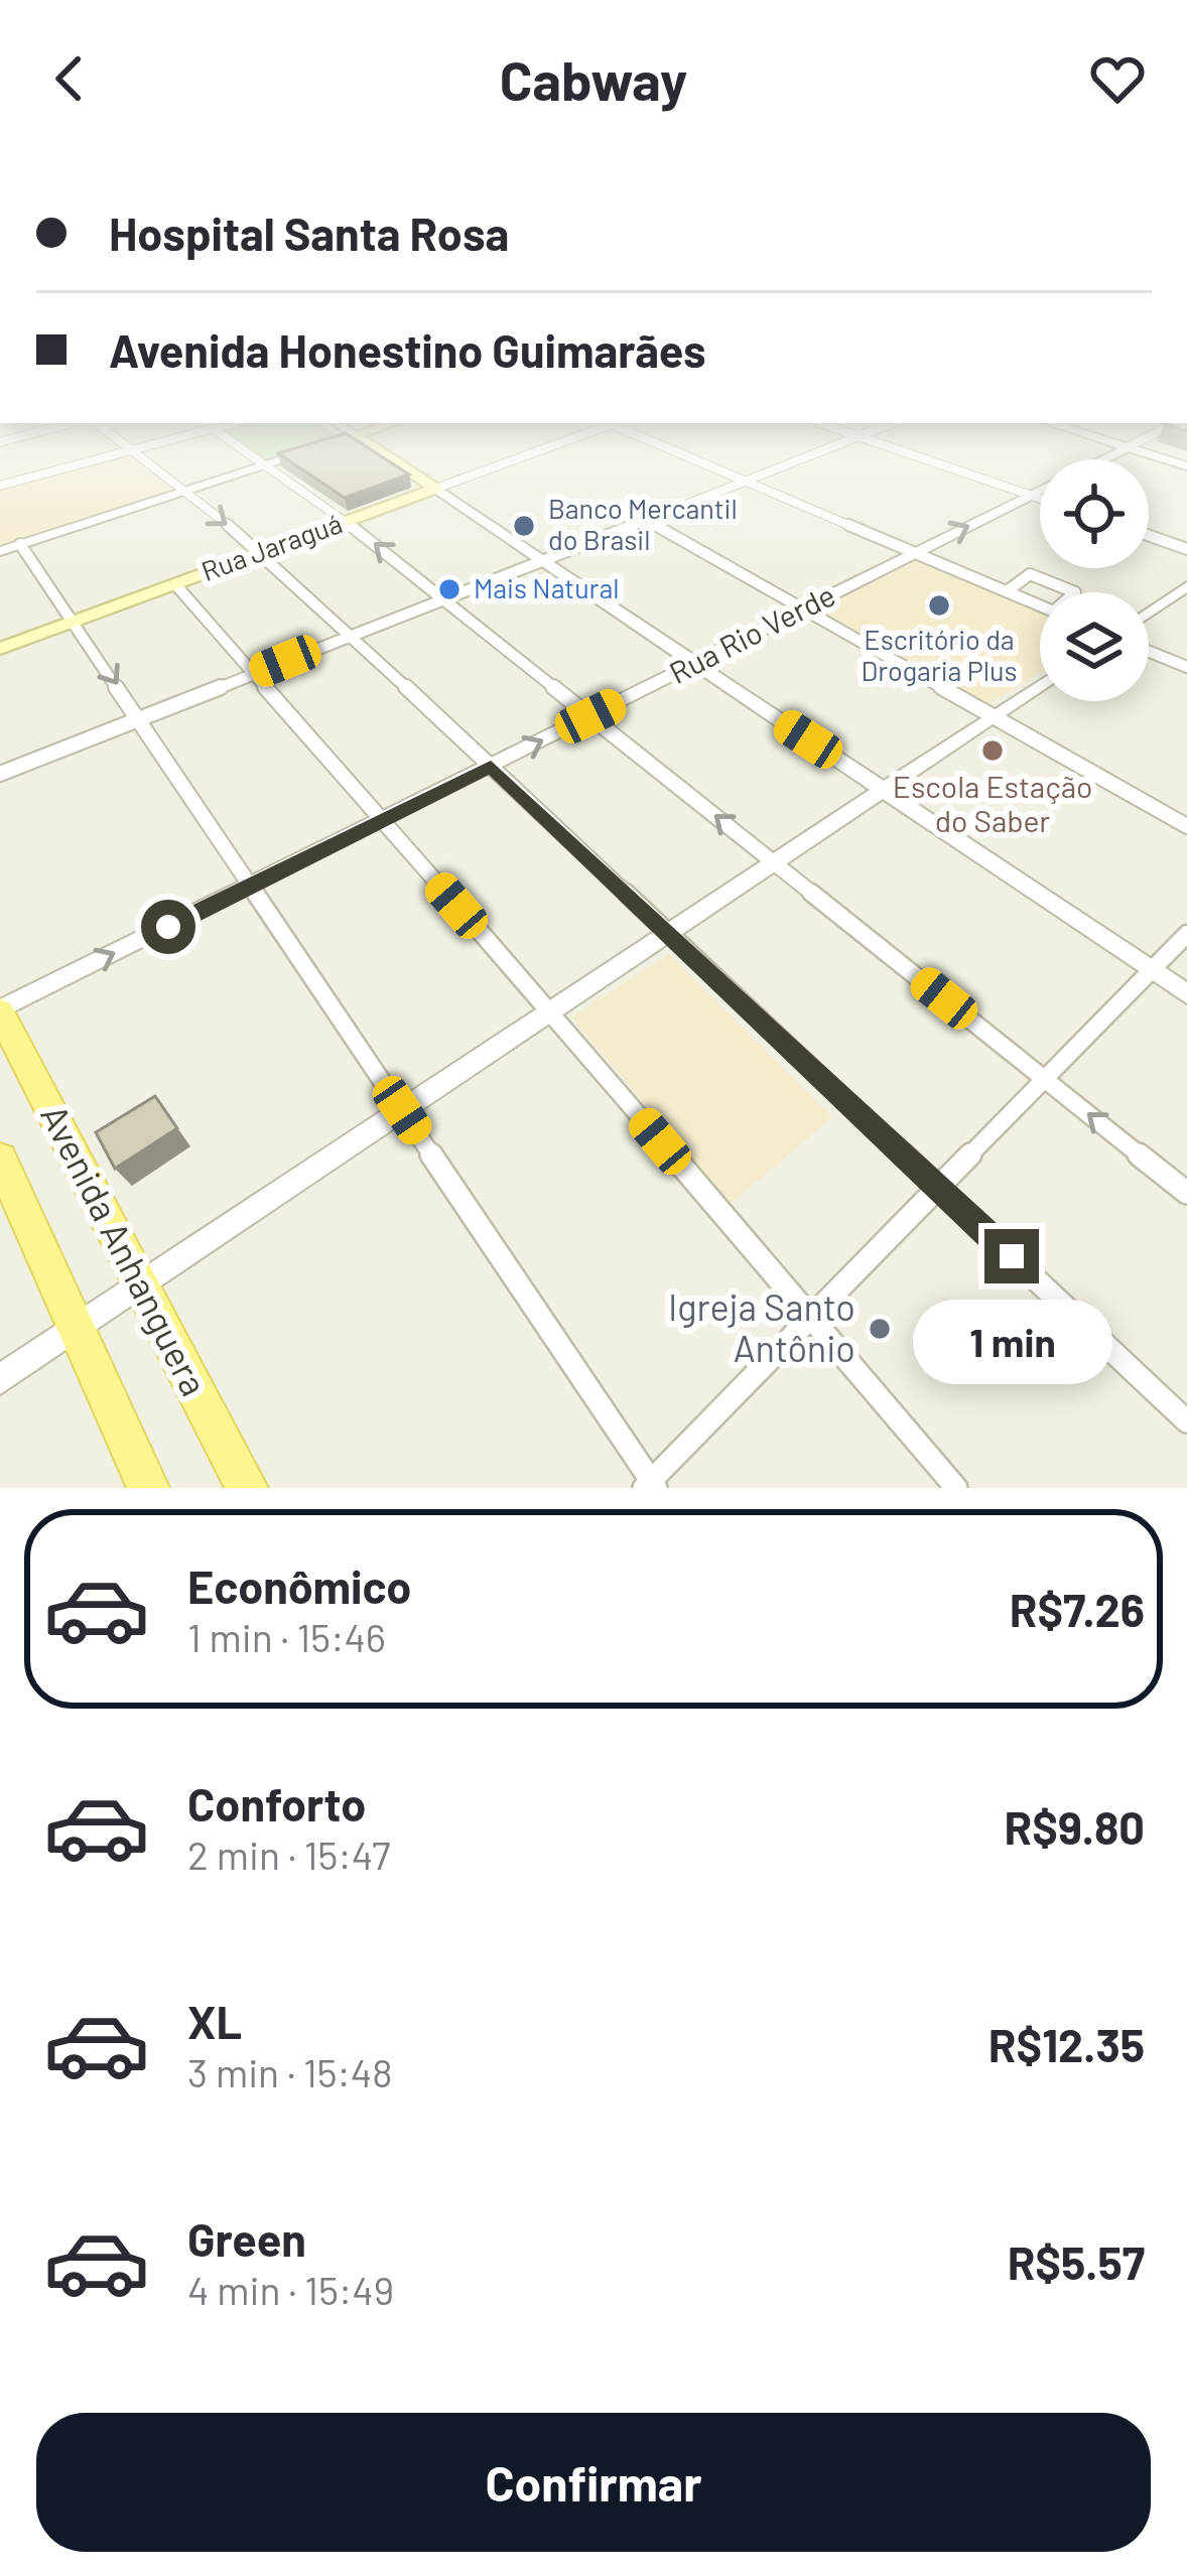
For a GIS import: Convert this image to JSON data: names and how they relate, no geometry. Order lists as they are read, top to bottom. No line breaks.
{"streets":{"main road":["Rua Jaraguá","Avenida Anhanguera"],"street":["Rua Rio Verde"]},"crossings":[["Rua Rio Verde","Avenida Anhanguera"]],"one_way":["Rua Rio Verde"],"places":["Banco Mercantil do Brasil","Mais Natural","Escritório da Drogaria Plus","Escola Estação do Saber","Igreja Santo Antônio"],"page":{"header":"Cabway","banner":["Hospital Santa Rosa","Avenida Honestino Guimarães"],"bubble":"1 min","list":[{"name":"Econômico","note":"1 min · 15:46","value":"R$7.26"},{"name":"Conforto","note":"2 min · 15:47","value":"R$9.80"},{"name":"XL","note":"3 min · 15:48","value":"R$12.35"},{"name":"Green","note":"4 min · 15:49","value":"R$5.57"}],"buttons":"Confirmar"}}
